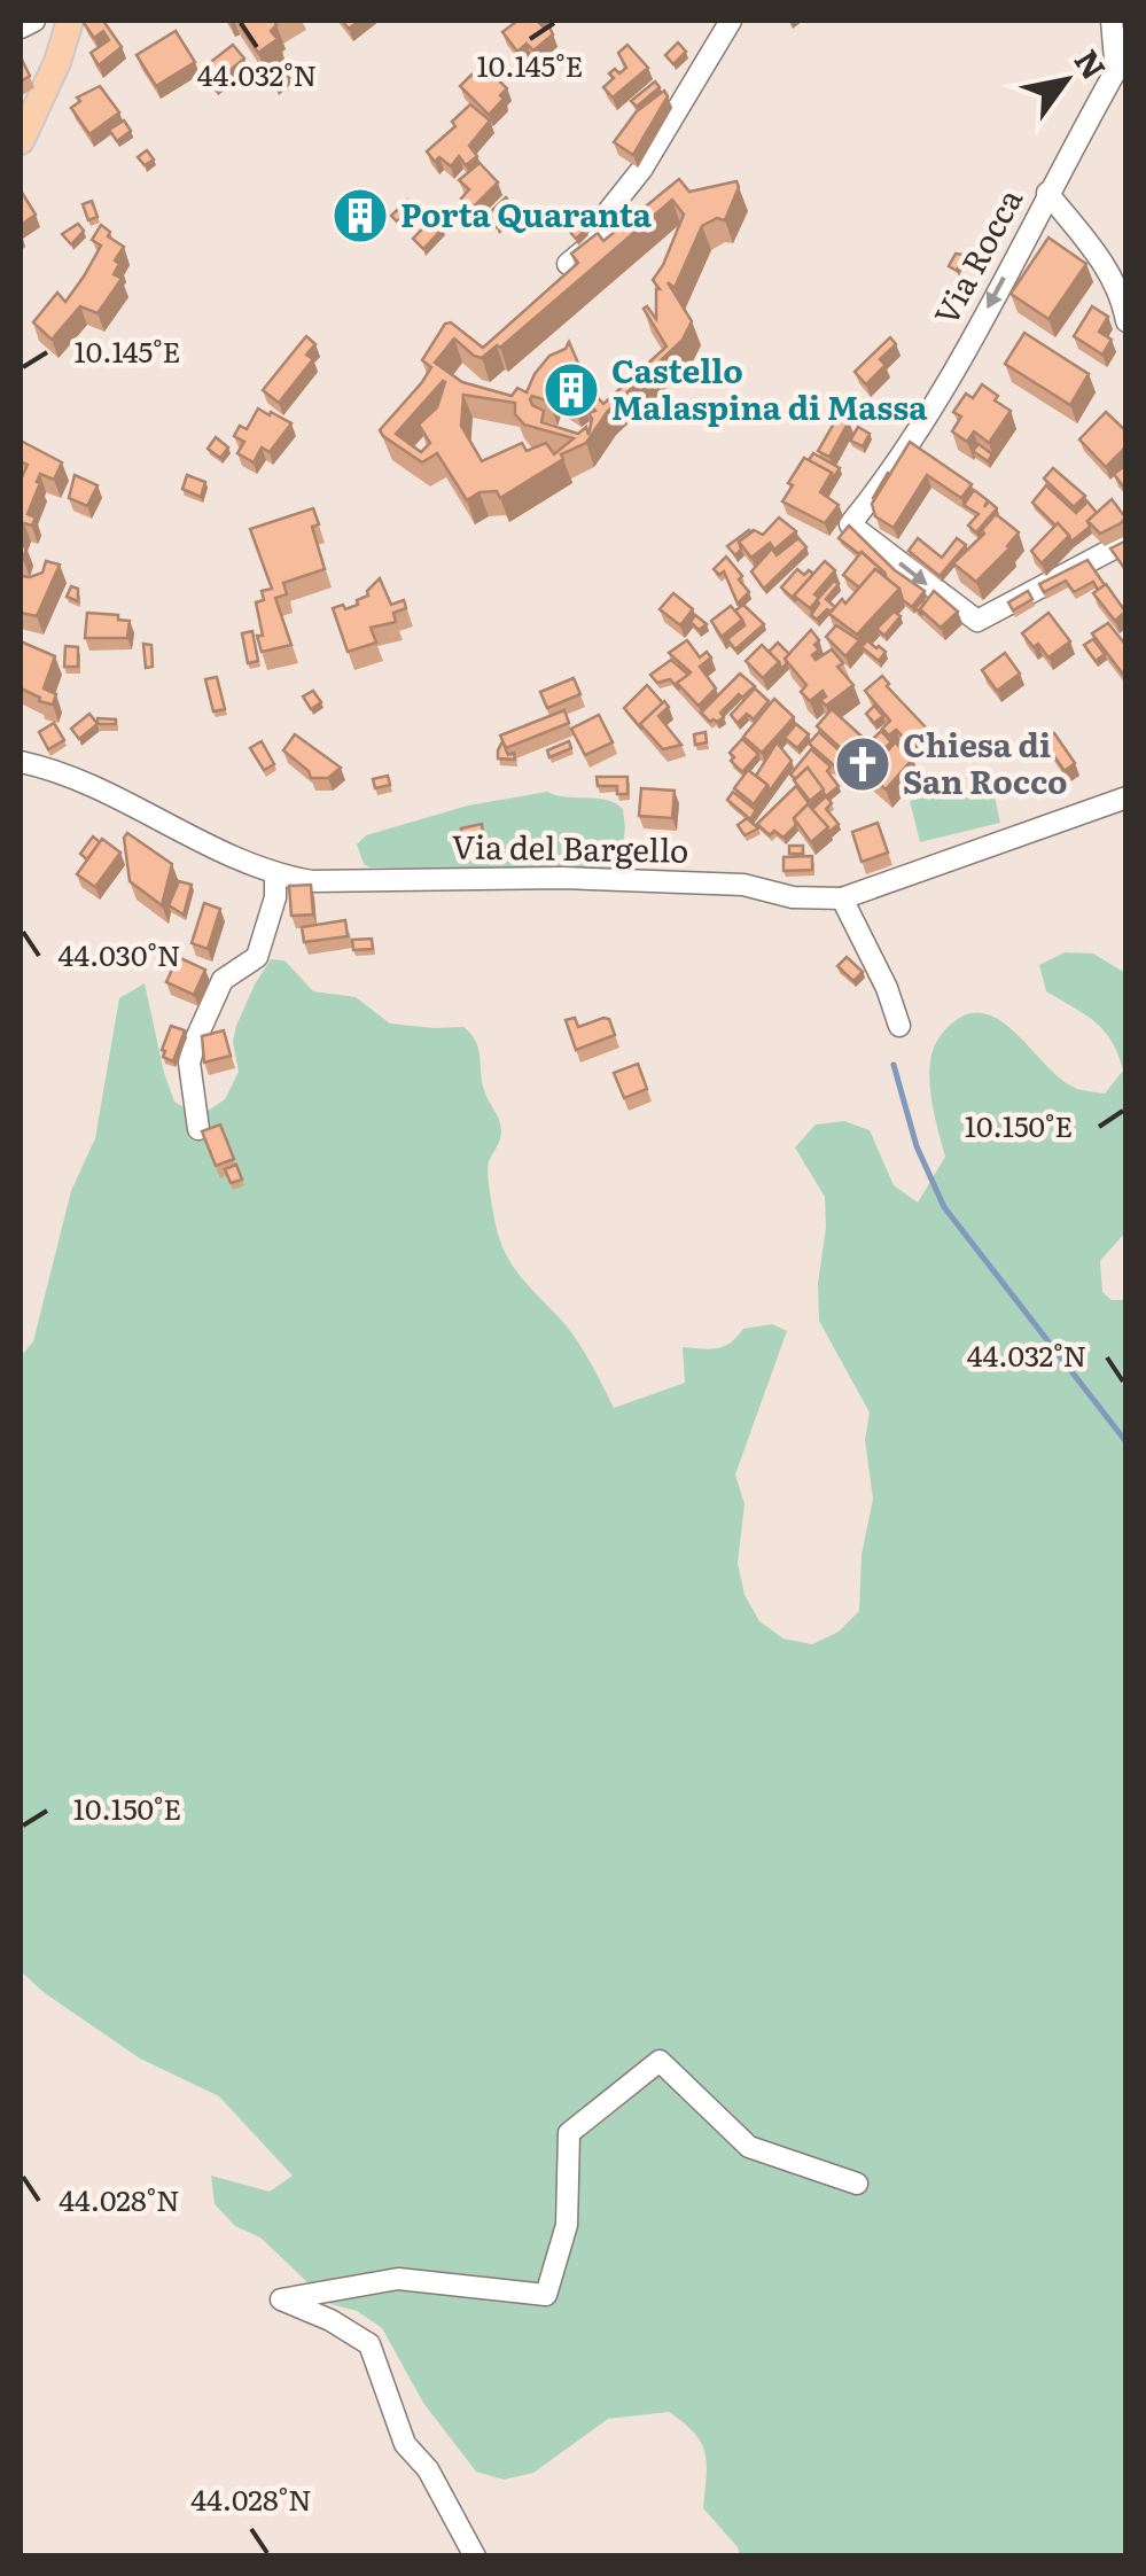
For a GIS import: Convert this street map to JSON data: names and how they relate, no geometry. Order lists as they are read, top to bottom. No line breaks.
{"streets":{"street":["Via Rocca","Via del Bargello"]},"places":{"building":["Porta Quaranta","Castello Malaspina di Massa"],"church":["Chiesa di San Rocco"]},"north":"top right","coordinates":["10.145°E","44.032°N","44.030°N","10.150°E","44.028°N"]}
